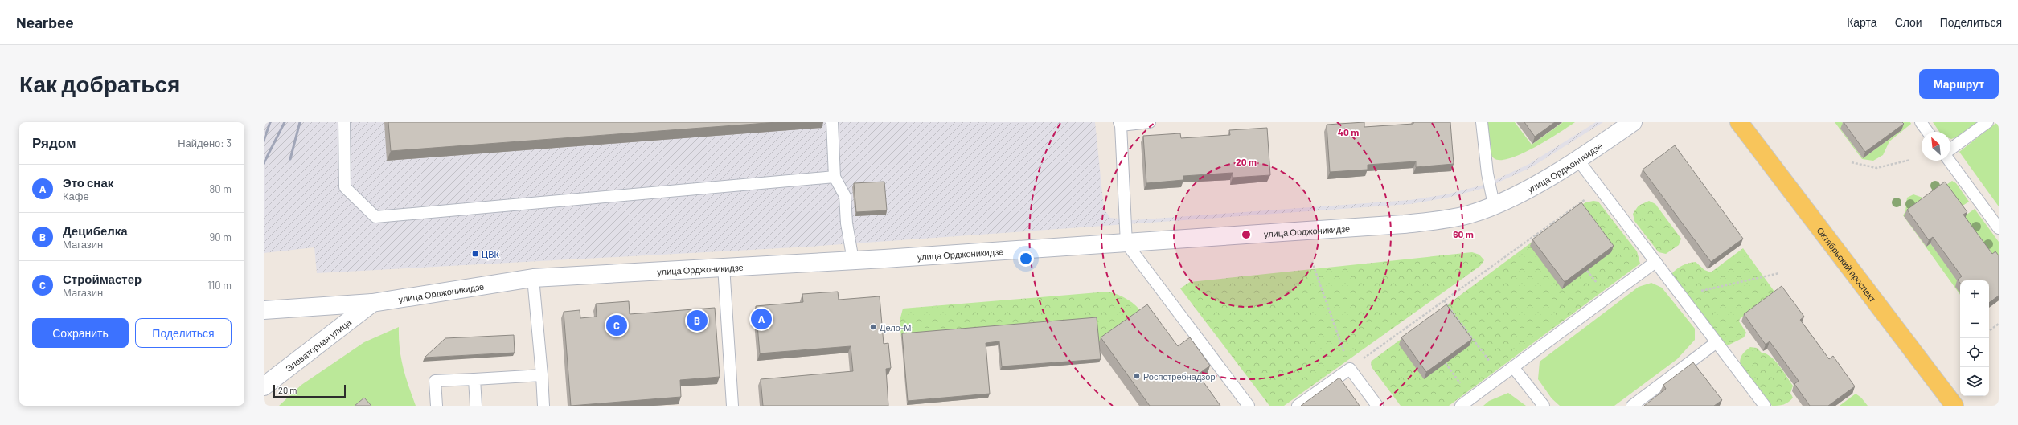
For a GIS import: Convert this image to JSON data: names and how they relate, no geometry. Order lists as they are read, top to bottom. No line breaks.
{"streets":{"main road":["улица Орджоникидзе","Октябрьский проспект","Элеваторная улица"]},"crossings":[["улица Орджоникидзе","Элеваторная улица"]],"places":{"transit":["ЦВК"],"other":["Дело-М","Роспотребнадзор"]},"scale_bar":"20 m","north":"top left","page":{"header":"Nearbee","nav":["Карта","Слои","Поделиться"],"buttons":["Маршрут",["Сохранить","Поделиться"]],"title":"Как добраться","heading":["Рядом","Найдено: 3"],"list":[{"mark":"A","name":"Это снак","note":"Кафе","value":"80 m"},{"mark":"B","name":"Децибелка","note":"Магазин","value":"90 m"},{"mark":"C","name":"Строймастер","note":"Магазин","value":"110 m"}],"map_buttons":["+","−"],"pins":["A","B","C"],"scale":"20 m"},"rings":["40 m","20 m","60 m"]}
